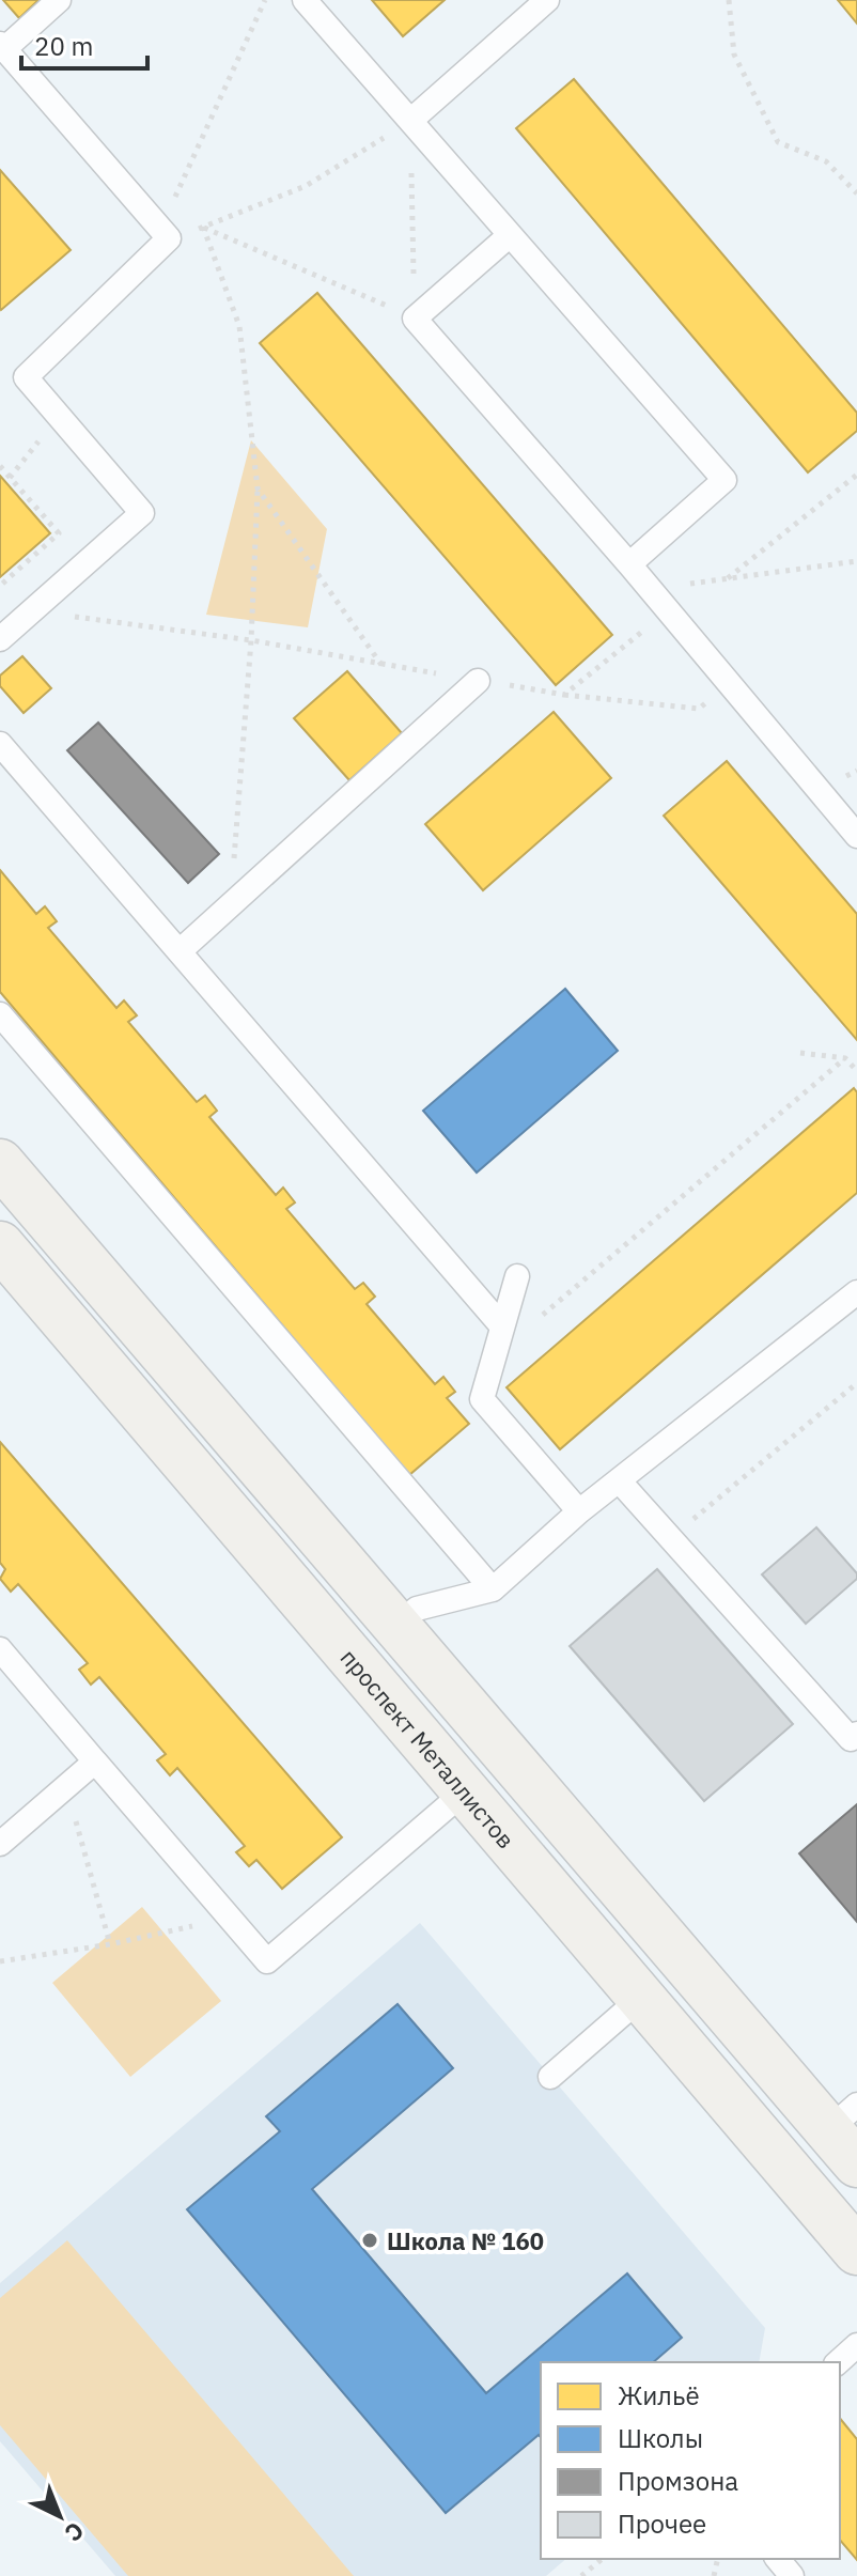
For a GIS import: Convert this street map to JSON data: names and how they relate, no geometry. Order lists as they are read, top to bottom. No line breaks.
{"streets":{"street":["проспект Металлистов"]},"places":["Школа № 160"],"legend":["Жильё","Школы","Промзона","Прочее"],"scale_bar":"20 m","north":"bottom right"}
